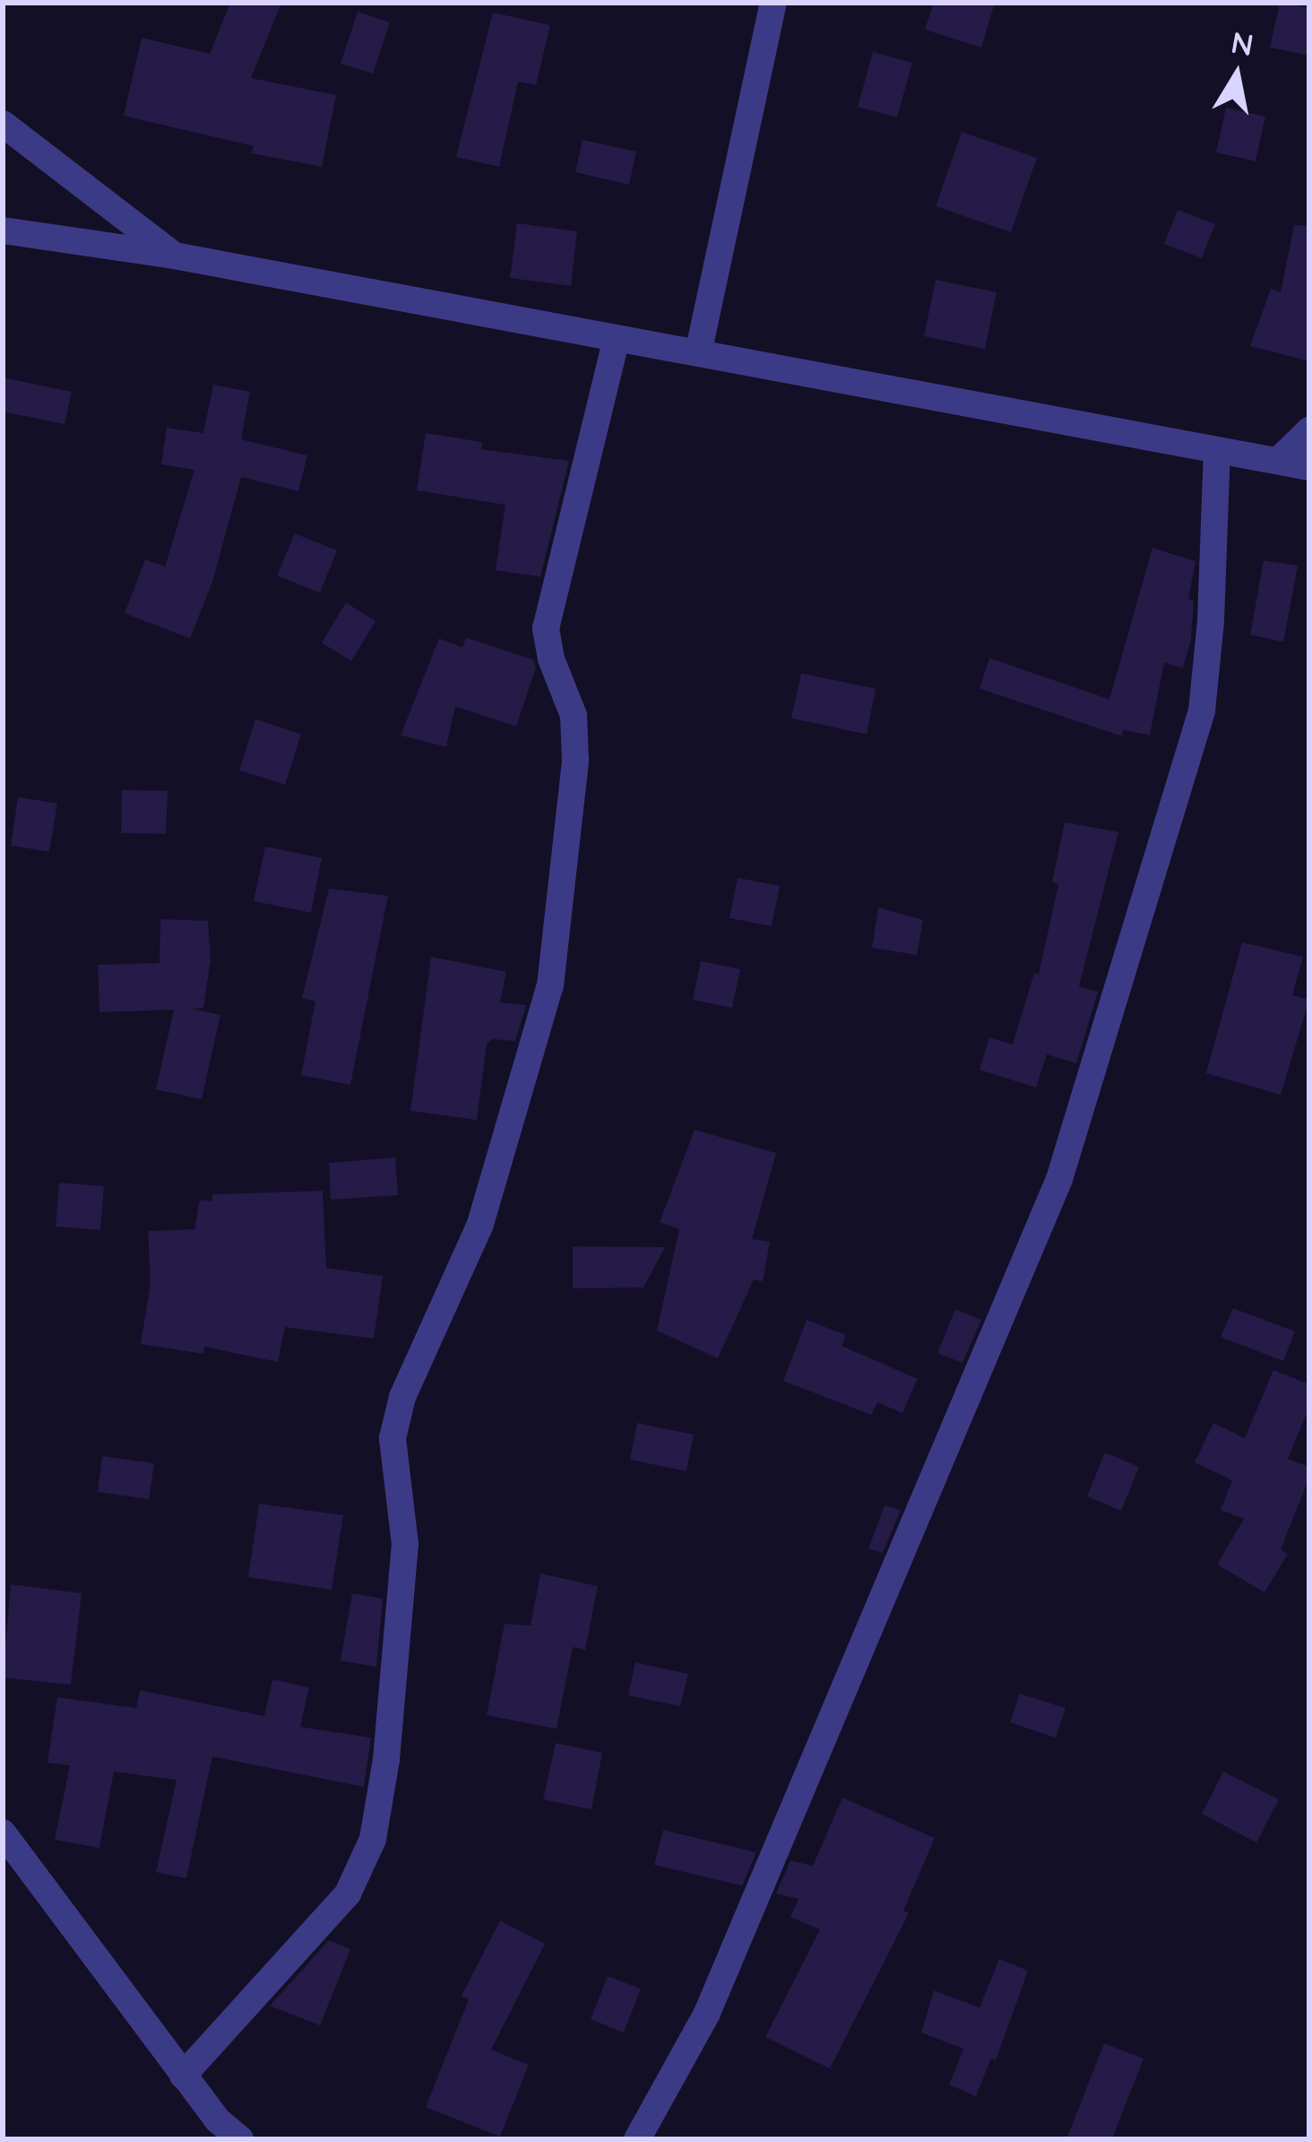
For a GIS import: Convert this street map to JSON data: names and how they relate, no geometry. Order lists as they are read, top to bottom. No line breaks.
{"north":"top"}
